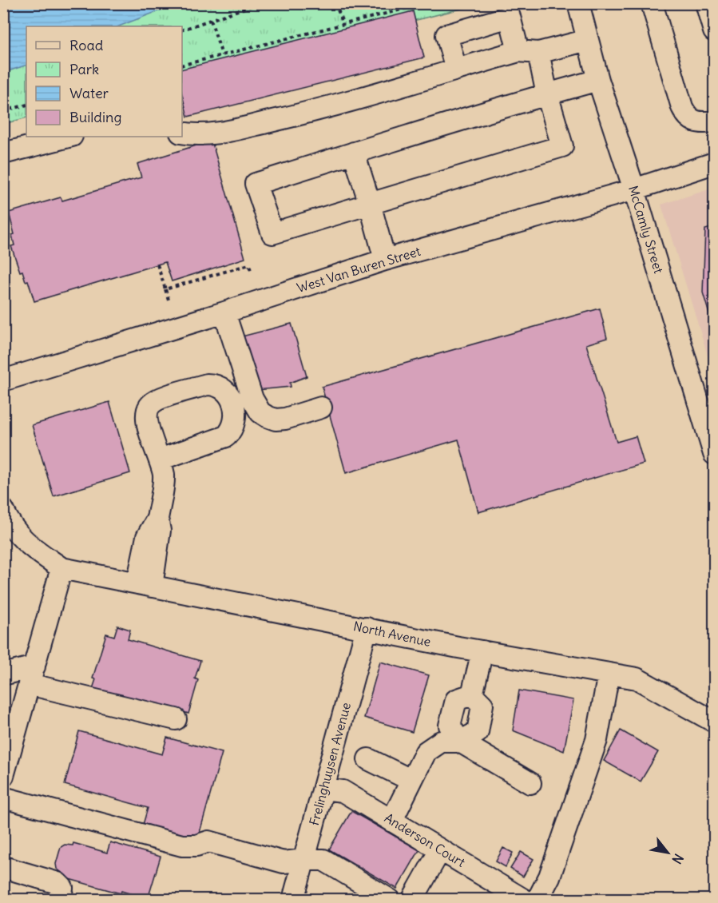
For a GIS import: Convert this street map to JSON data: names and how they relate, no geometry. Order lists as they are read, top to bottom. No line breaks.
{"streets":{"street":["McCamly Street","West Van Buren Street","North Avenue","Frelinghuysen Avenue","Anderson Court"]},"crossings":[["McCamly Street","West Van Buren Street"],["North Avenue","Frelinghuysen Avenue"],["Frelinghuysen Avenue","Anderson Court"]],"legend":["Road","Park","Water","Building"],"north":"bottom right"}
